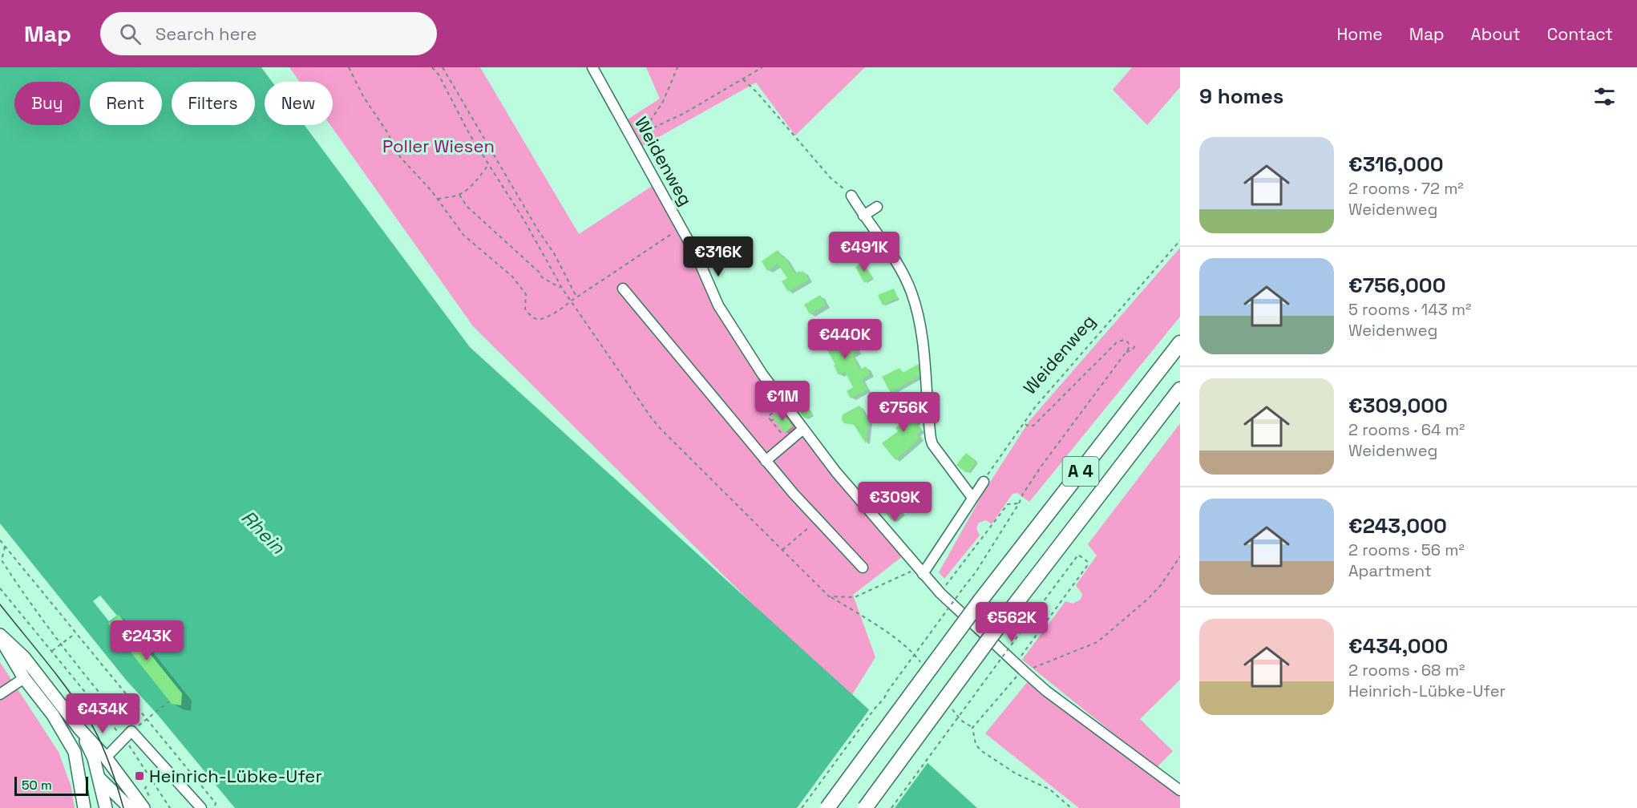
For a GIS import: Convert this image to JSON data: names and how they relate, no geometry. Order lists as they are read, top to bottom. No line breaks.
{"streets":{"highway":["A 4"],"street":["Weidenweg"]},"water":["Rhein"],"parks":["Poller Wiesen"],"places":{"transit":["Heinrich-Lübke-Ufer"]},"scale_bar":"50 m","page":{"header":"Map","search":"Search here","nav":["Home","Map","About","Contact"],"heading":"9 homes","chip":["Buy","Rent","Filters","New"],"list":[{"name":"€316,000","note":"2 rooms · 72 m² · Weidenweg"},{"name":"€756,000","note":"5 rooms · 143 m² · Weidenweg"},{"name":"€309,000","note":"2 rooms · 64 m² · Weidenweg"},{"name":"€243,000","note":"2 rooms · 56 m² · Apartment"},{"name":"€434,000","note":"2 rooms · 68 m² · Heinrich-Lübke-Ufer"}],"price":["€491K","€316K","€440K","€1M","€756K","€309K","€562K","€243K","€434K"],"scale":"50 m"}}
